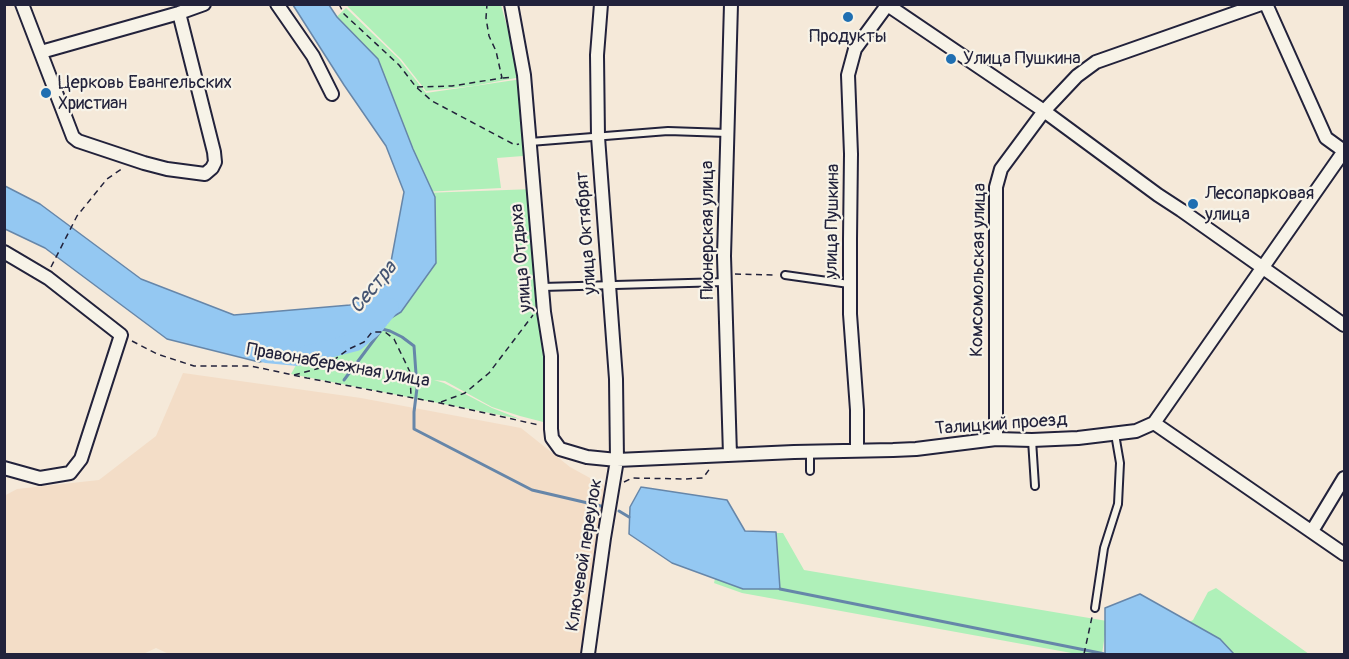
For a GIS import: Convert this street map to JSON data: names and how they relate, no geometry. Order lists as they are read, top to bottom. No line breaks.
{"streets":{"street":["улица Пушкина","Пионерская улица","улица Октябрят","улица Отдыха","Комсомольская улица","Талицкий проезд","Ключевой переулок"],"path":["Правонабережная улица"]},"crossings":[["улица Пушкина","Талицкий проезд"],["Пионерская улица","Талицкий проезд"],["улица Октябрят","Талицкий проезд"],["улица Октябрят","Ключевой переулок"],["улица Отдыха","Правонабережная улица"],["Комсомольская улица","Талицкий проезд"],["Талицкий проезд","Ключевой переулок"]],"water":["Сестра"],"places":["Продукты","Улица Пушкина","Церковь Евангельских Христиан","Лесопарковая улица"]}
